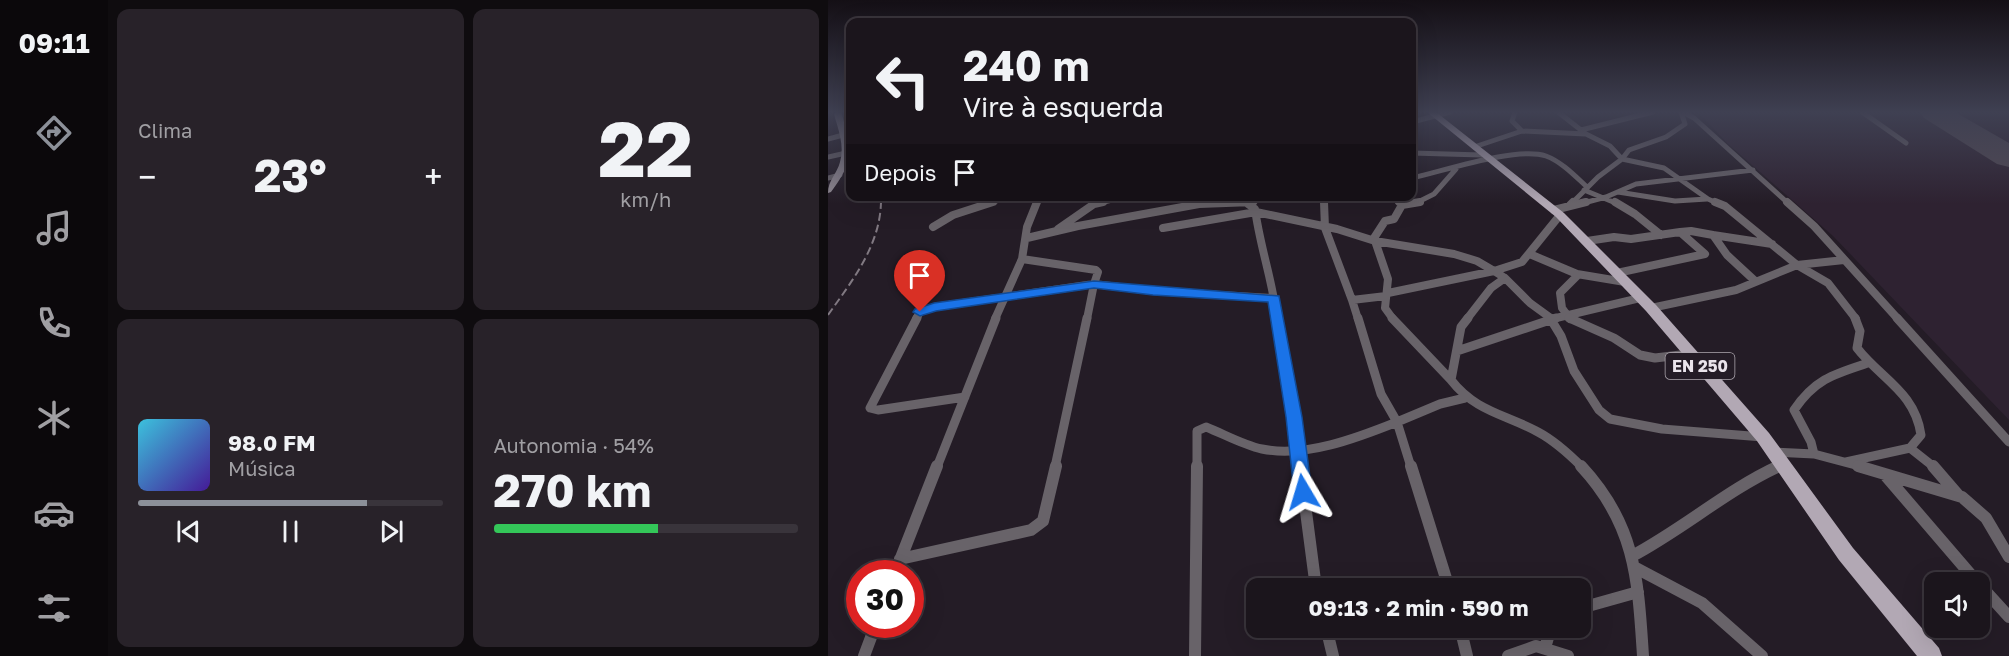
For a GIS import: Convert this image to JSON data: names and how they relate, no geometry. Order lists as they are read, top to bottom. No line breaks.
{"streets":{"main road":["EN 250"]},"page":{"tabs":"09:11","tile":["Clima",["22","km/h"],["Autonomia · 54%","270 km"]],"turn":["240 m","Vire à esquerda"],"then":"Depois","heat":["−","23°","+"],"song":["98.0 FM","Música"],"limit":"30","trip":"09:13 · 2 min · 590 m"}}
